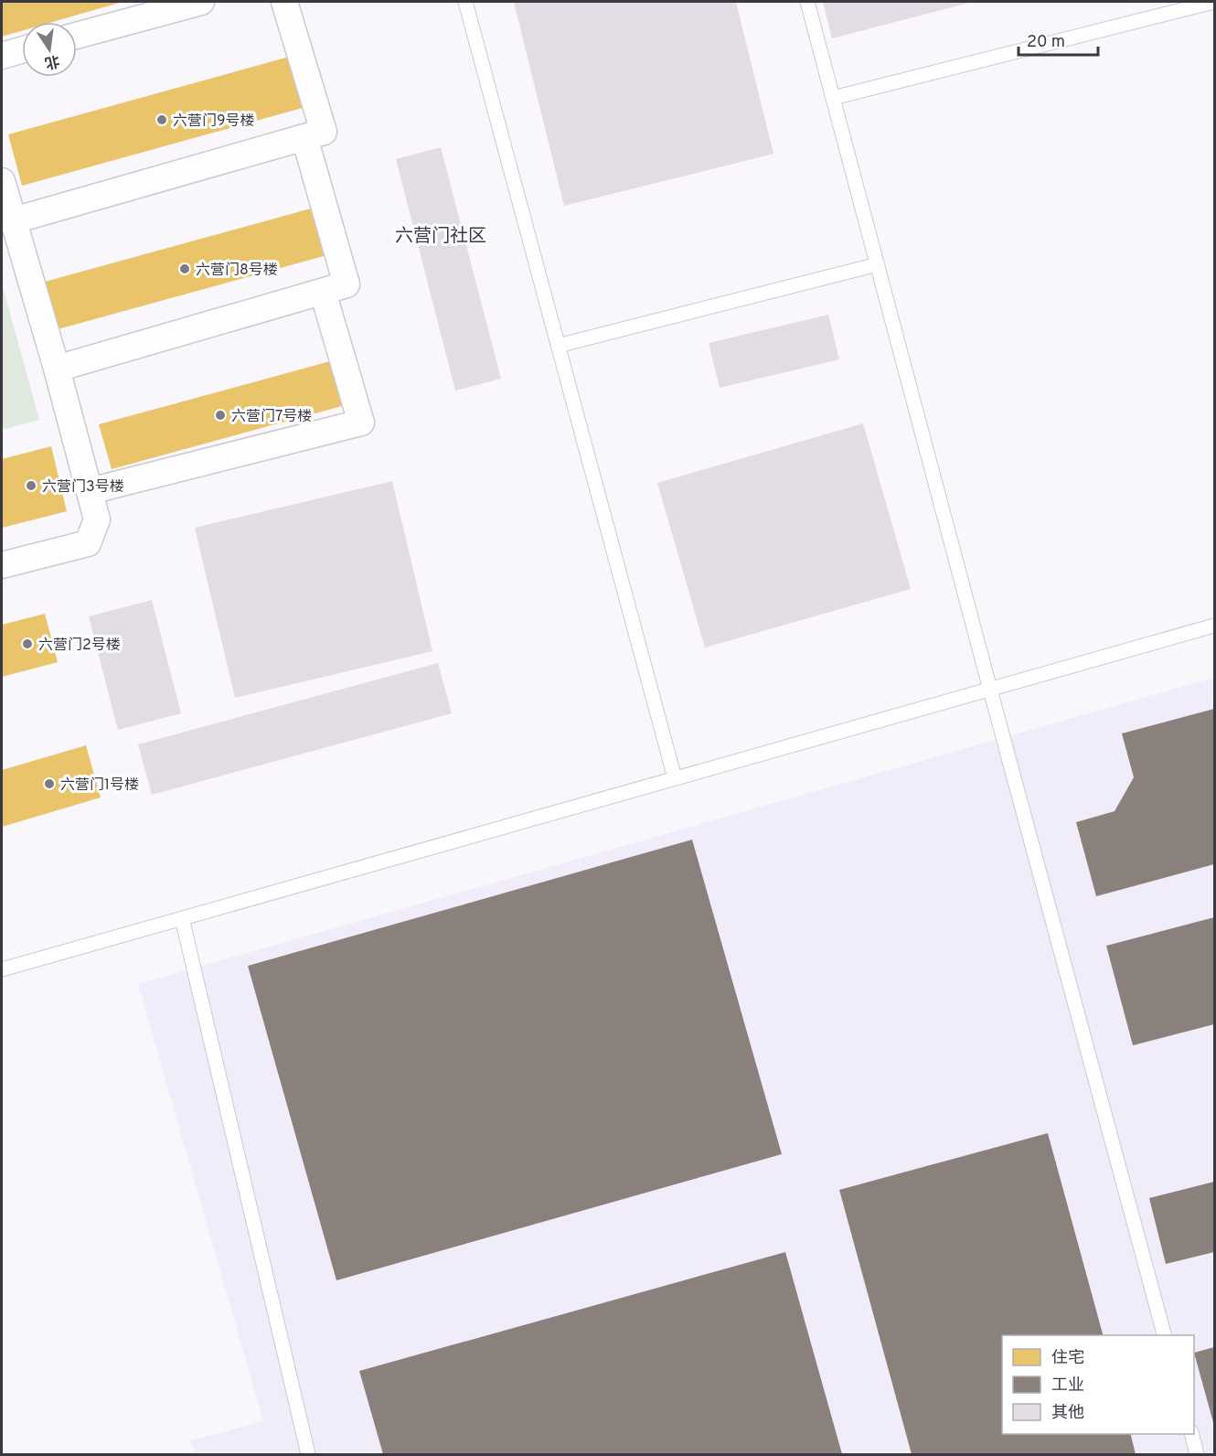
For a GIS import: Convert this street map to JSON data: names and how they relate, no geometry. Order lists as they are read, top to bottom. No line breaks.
{"districts":["六营门社区"],"places":["六营门9号楼","六营门8号楼","六营门7号楼","六营门3号楼","六营门2号楼","六营门1号楼"],"legend":["住宅","工业","其他"],"scale_bar":"20 m","north":"bottom"}
